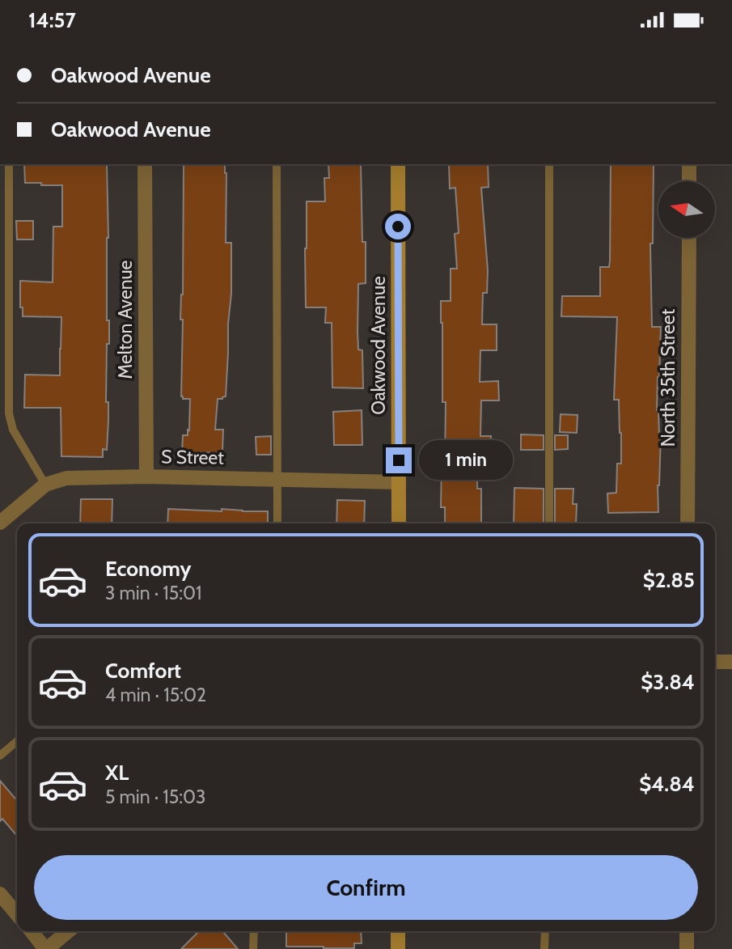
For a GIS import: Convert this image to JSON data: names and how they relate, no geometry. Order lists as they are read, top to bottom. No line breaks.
{"streets":{"street":["Melton Avenue","Oakwood Avenue","North 35th Street","S Street"]},"crossings":[["Melton Avenue","S Street"],["Oakwood Avenue","S Street"]],"north":"left","page":{"status":"14:57","banner":["Oakwood Avenue","Oakwood Avenue"],"bubble":"1 min","list":[{"name":"Economy","note":"3 min · 15:01","value":"$2.85"},{"name":"Comfort","note":"4 min · 15:02","value":"$3.84"},{"name":"XL","note":"5 min · 15:03","value":"$4.84"}],"buttons":"Confirm"}}
